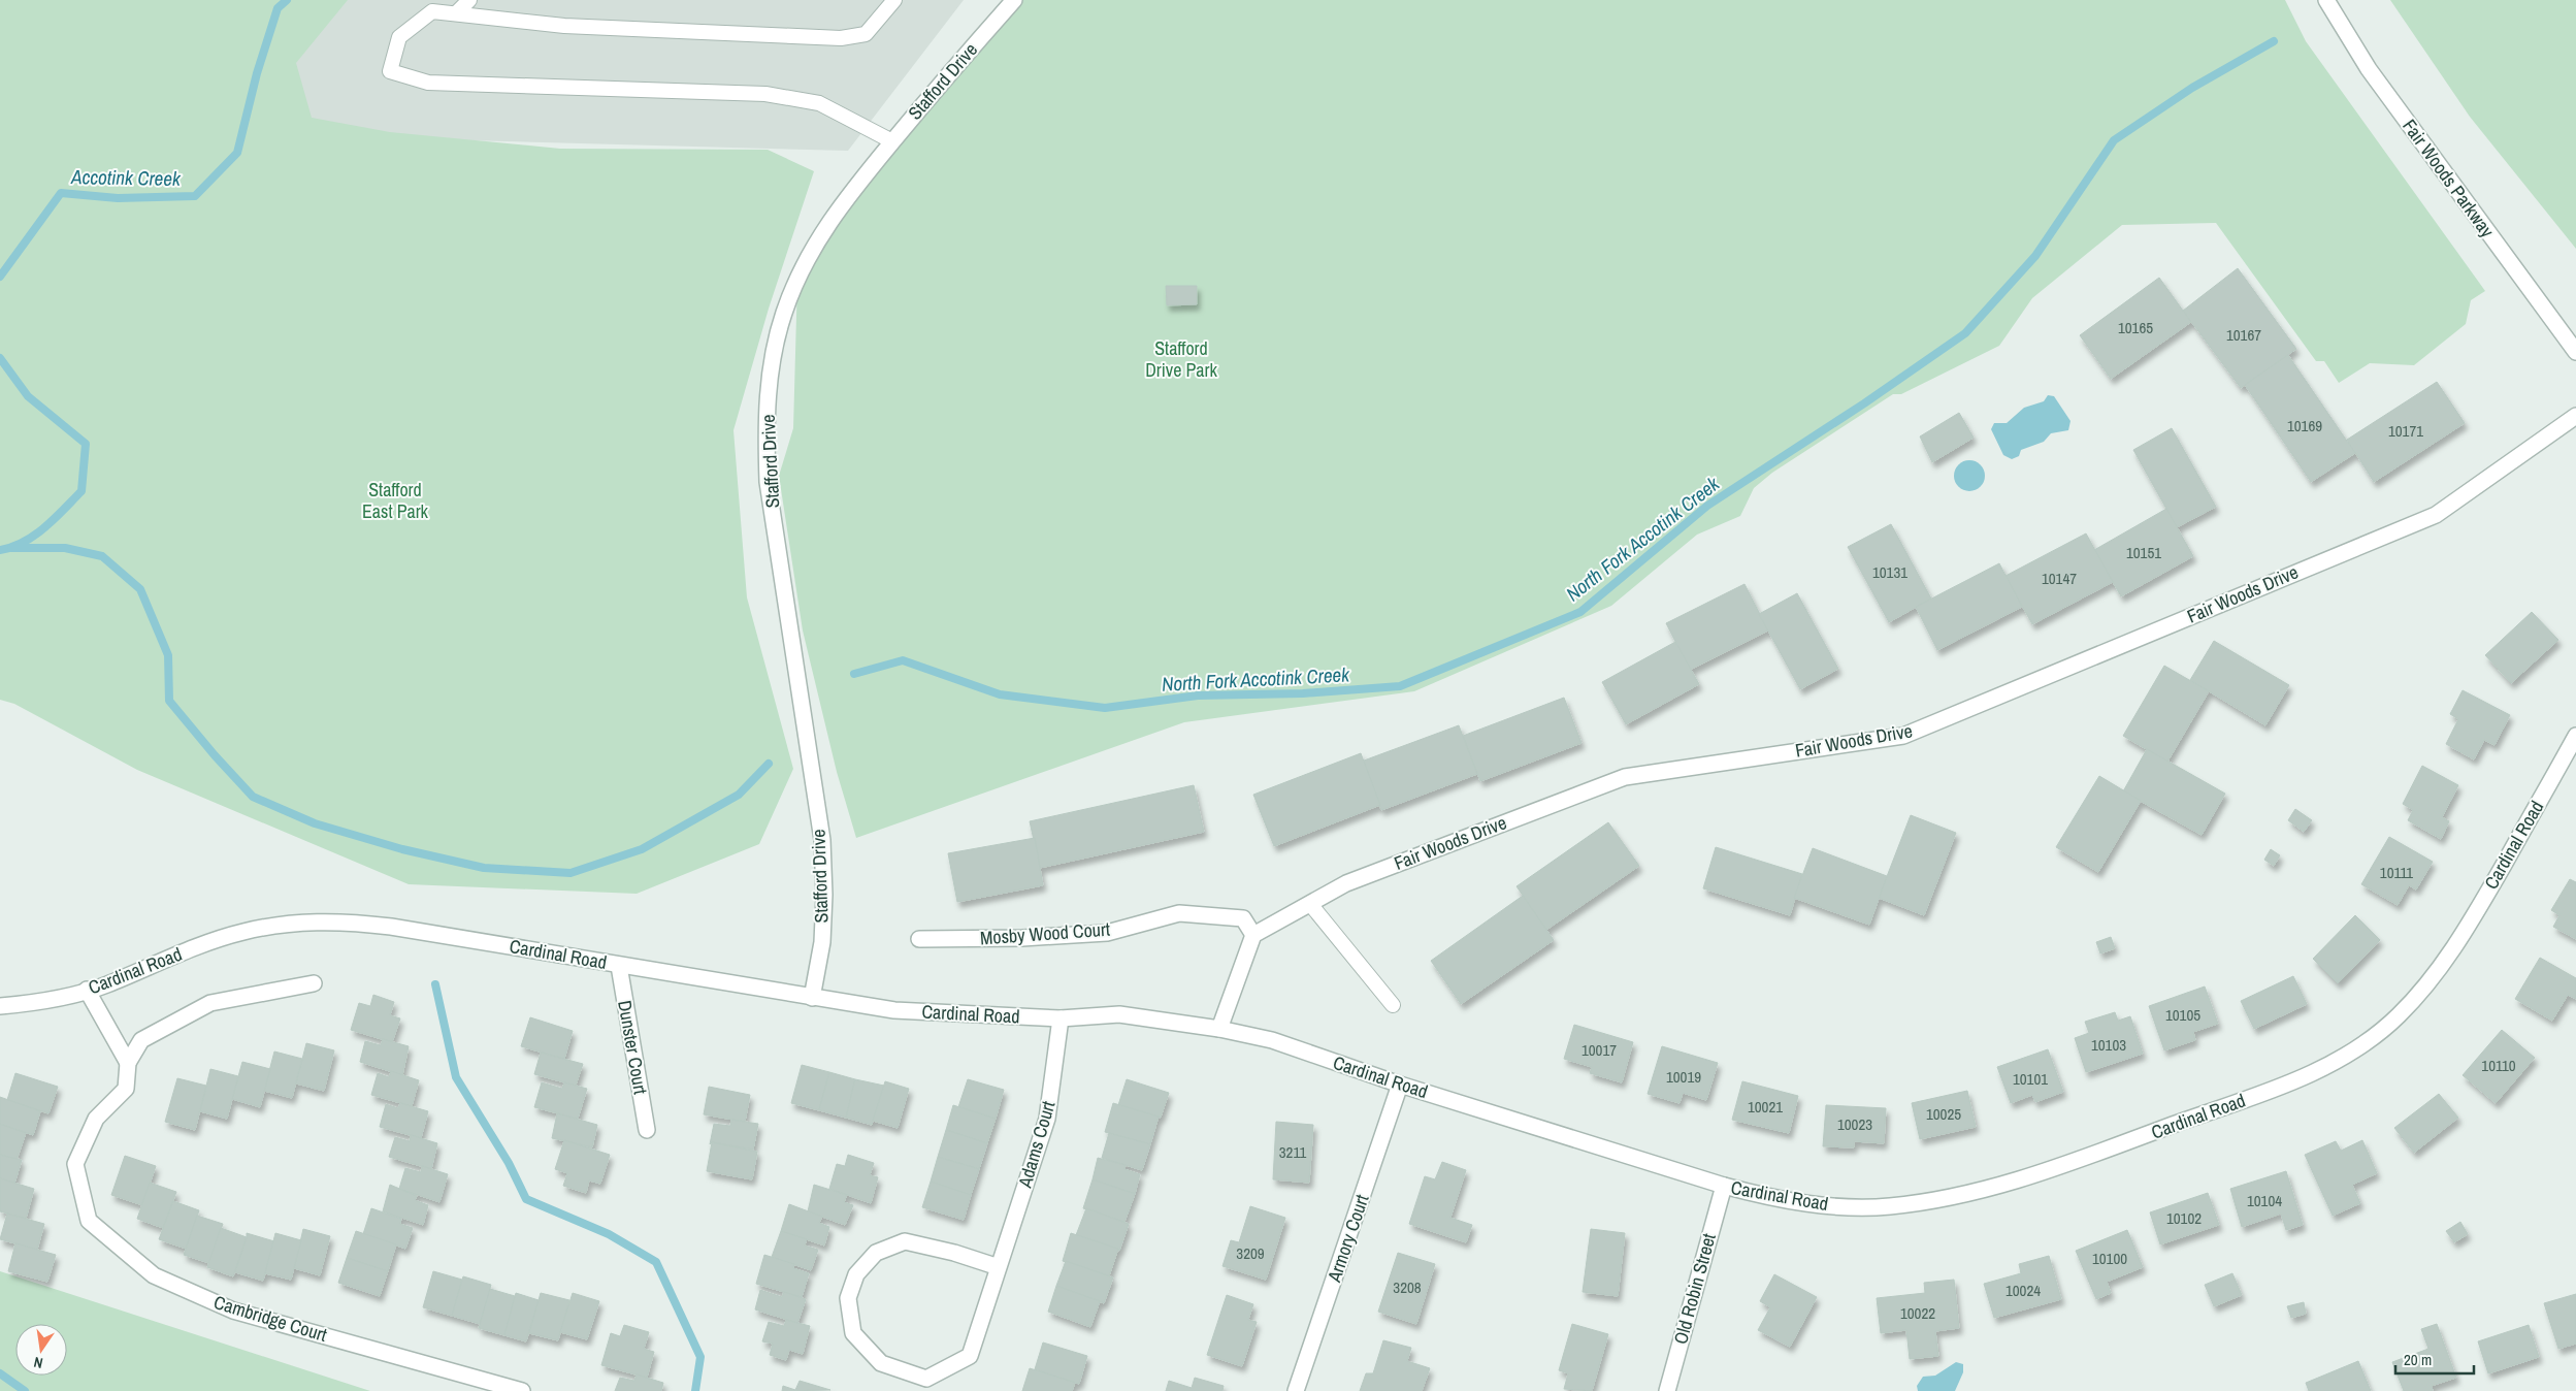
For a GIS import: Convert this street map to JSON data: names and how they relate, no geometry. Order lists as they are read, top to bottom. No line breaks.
{"streets":{"street":["Stafford Drive","Fair Woods Parkway","Fair Woods Drive","Cardinal Road","Mosby Wood Court","Dunster Court","Adams Court","Armory Court","Old Robin Street","Cambridge Court"]},"crossings":[["Stafford Drive","Cardinal Road"],["Fair Woods Drive","Mosby Wood Court"],["Cardinal Road","Dunster Court"],["Cardinal Road","Adams Court"],["Cardinal Road","Armory Court"],["Cardinal Road","Old Robin Street"]],"water":["Accotink Creek","North Fork Accotink Creek"],"parks":["Stafford Drive Park","Stafford East Park"],"house_numbers":["10165","10167","10169","10171","10151","10131","10147","10111","10105","10103","10017","10110","10019","10101","10021","10025","10023","3211","10104","10102","3209","10100","3208","10024","10022"],"scale_bar":"20 m","north":"bottom"}
